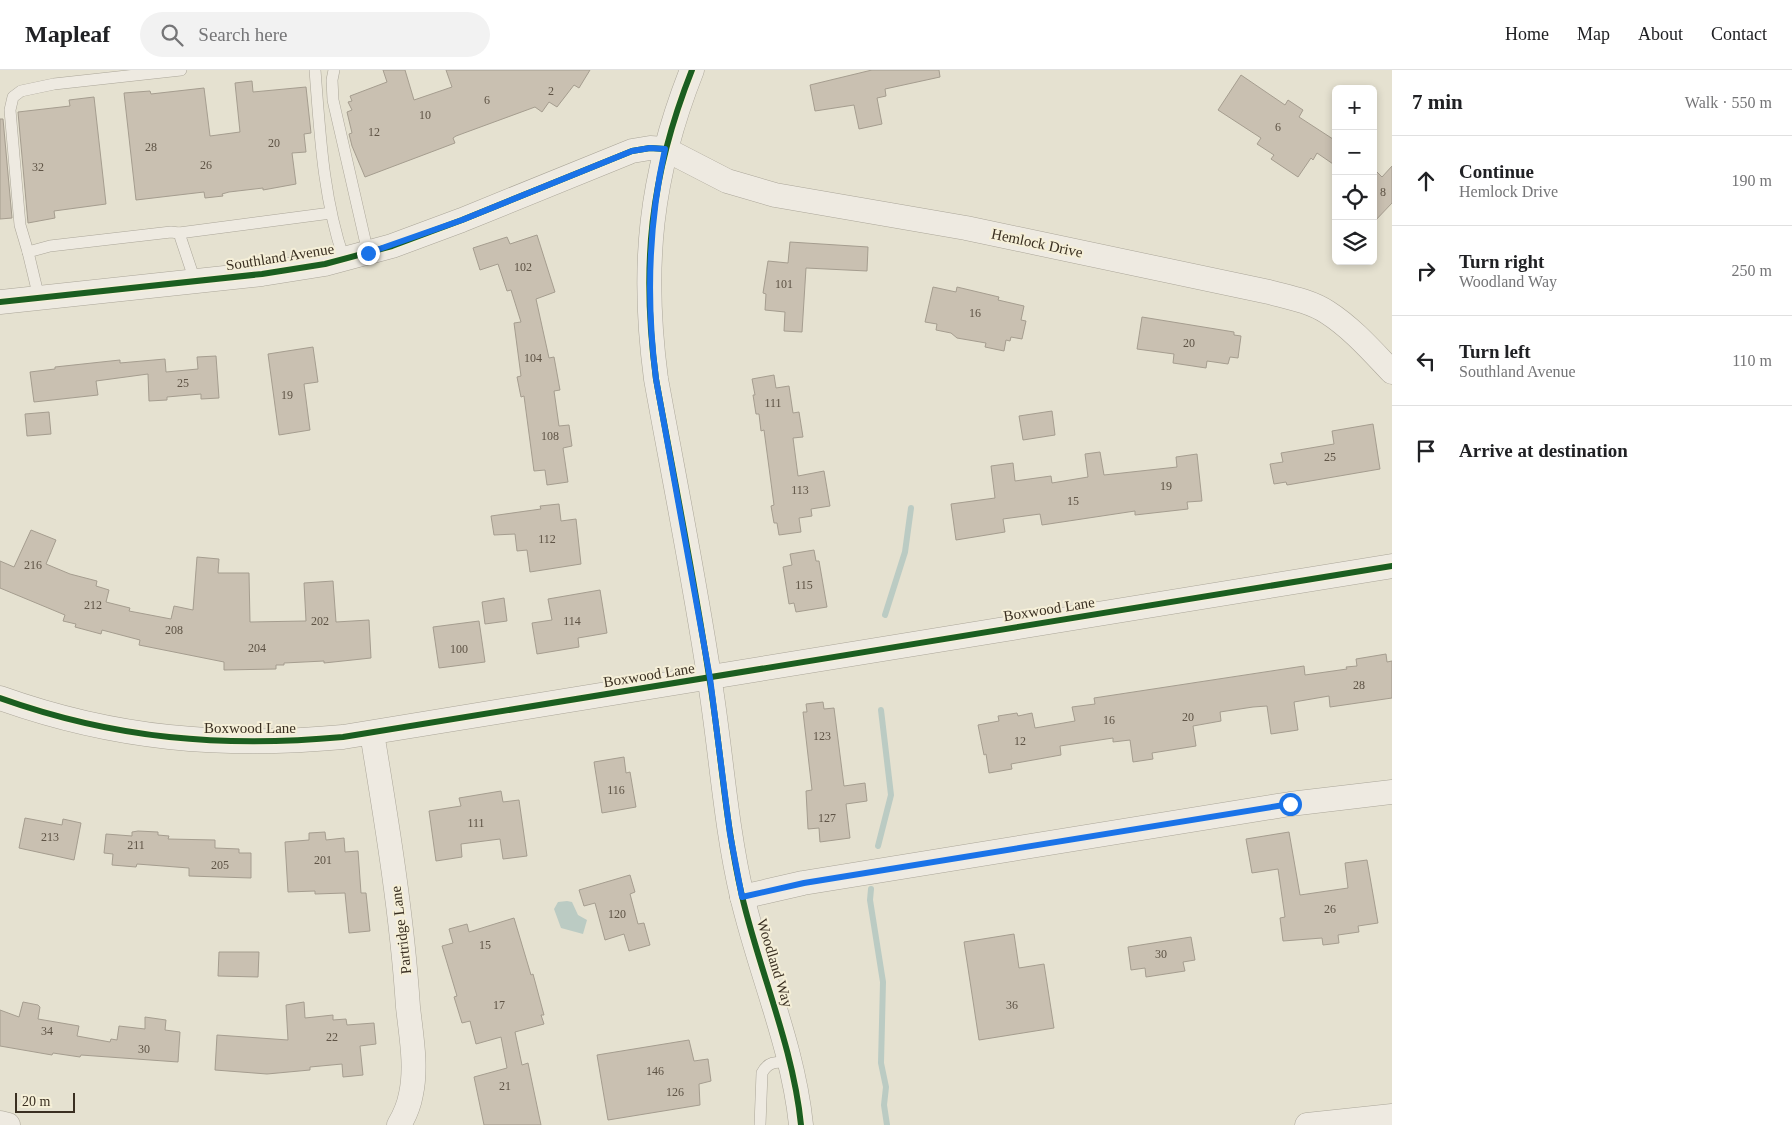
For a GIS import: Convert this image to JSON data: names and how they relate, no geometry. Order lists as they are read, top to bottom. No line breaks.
{"streets":{"street":["Hemlock Drive","Southland Avenue","Boxwood Lane","Partridge Lane","Woodland Way"]},"crossings":[["Hemlock Drive","Southland Avenue"],["Hemlock Drive","Woodland Way"],["Southland Avenue","Woodland Way"],["Boxwood Lane","Partridge Lane"],["Boxwood Lane","Woodland Way"]],"house_numbers":["2","6","10","6","12","20","28","26","32","8","102","101","16","20","104","25","19","111","108","25","19","113","15","112","216","115","212","202","114","208","204","100","28","20","16","123","12","116","127","111","213","211","201","205","26","120","15","30","17","36","34","22","30","146","21","126"],"scale_bar":"20 m","page":{"header":"Mapleaf","search":"Search here","nav":["Home","Map","About","Contact"],"heading":["7 min","Walk · 550 m"],"map_buttons":["+","−"],"list":[["Continue","Hemlock Drive","190 m"],["Turn right","Woodland Way","250 m"],["Turn left","Southland Avenue","110 m"],"Arrive at destination"],"scale":"20 m"}}
